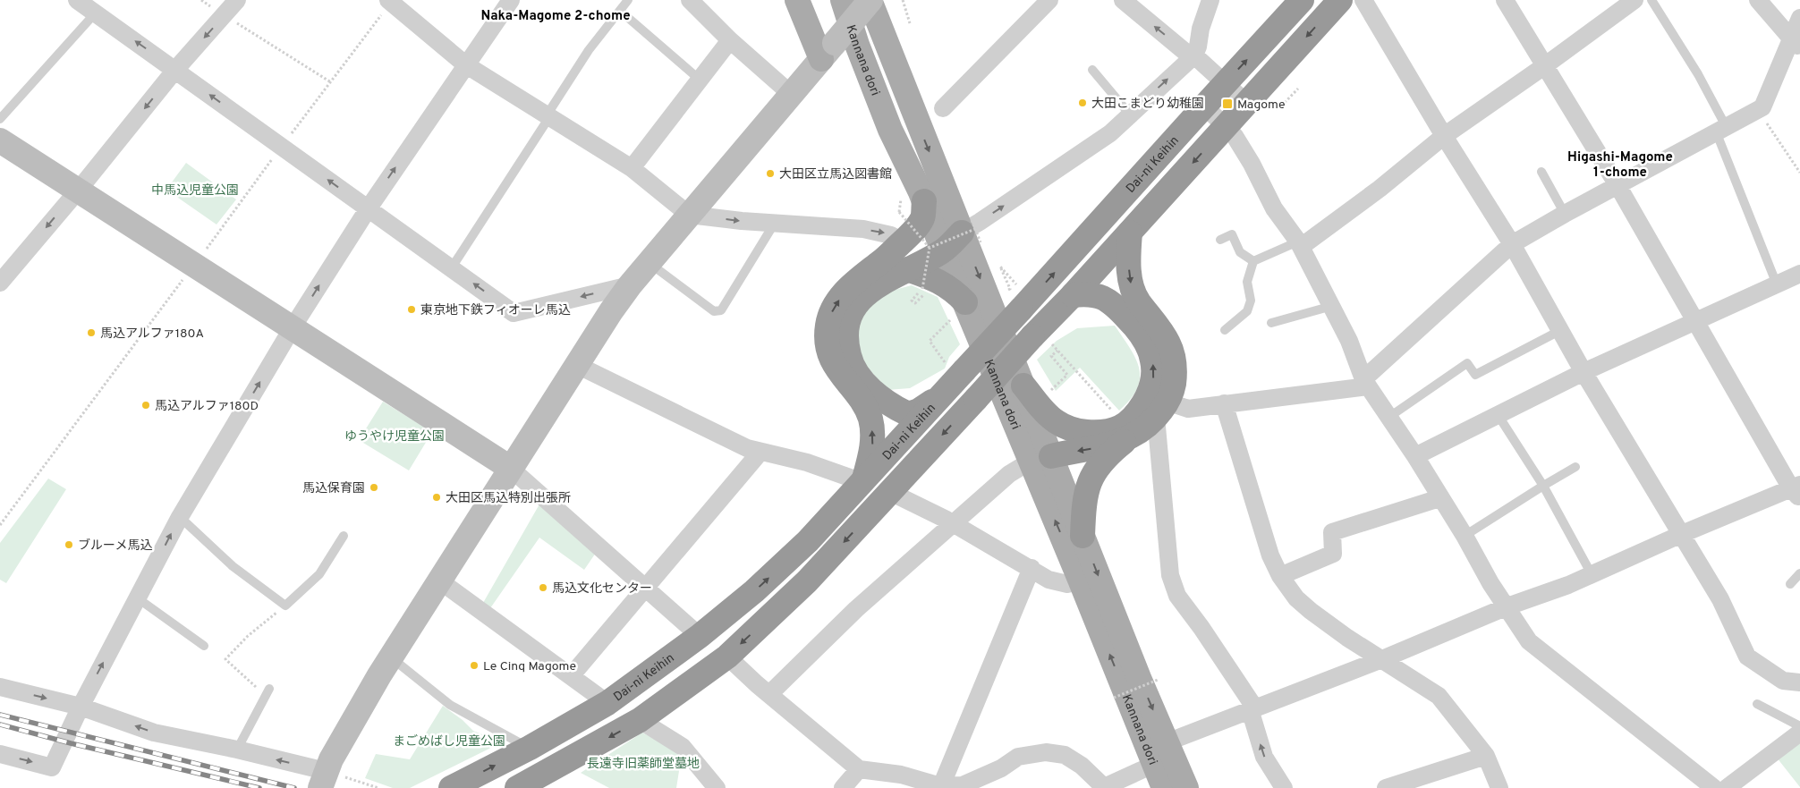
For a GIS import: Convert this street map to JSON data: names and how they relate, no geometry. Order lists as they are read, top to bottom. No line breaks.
{"streets":{"highway":["Dai-ni Keihin"],"main road":["Kannana dori"]},"districts":["Naka-Magome 2-chome","Higashi-Magome 1-chome"],"parks":["中馬込児童公園","ゆうやけ児童公園","まごめばし児童公園","長遠寺旧薬師堂墓地"],"places":{"other":["大田こまどり幼稚園","大田区立馬込図書館","東京地下鉄フィオーレ馬込","馬込アルファ180A","馬込アルファ180D","馬込保育園","大田区馬込特別出張所","ブルーメ馬込","馬込文化センター","Le Cinq Magome"],"transit":["Magome"]}}
